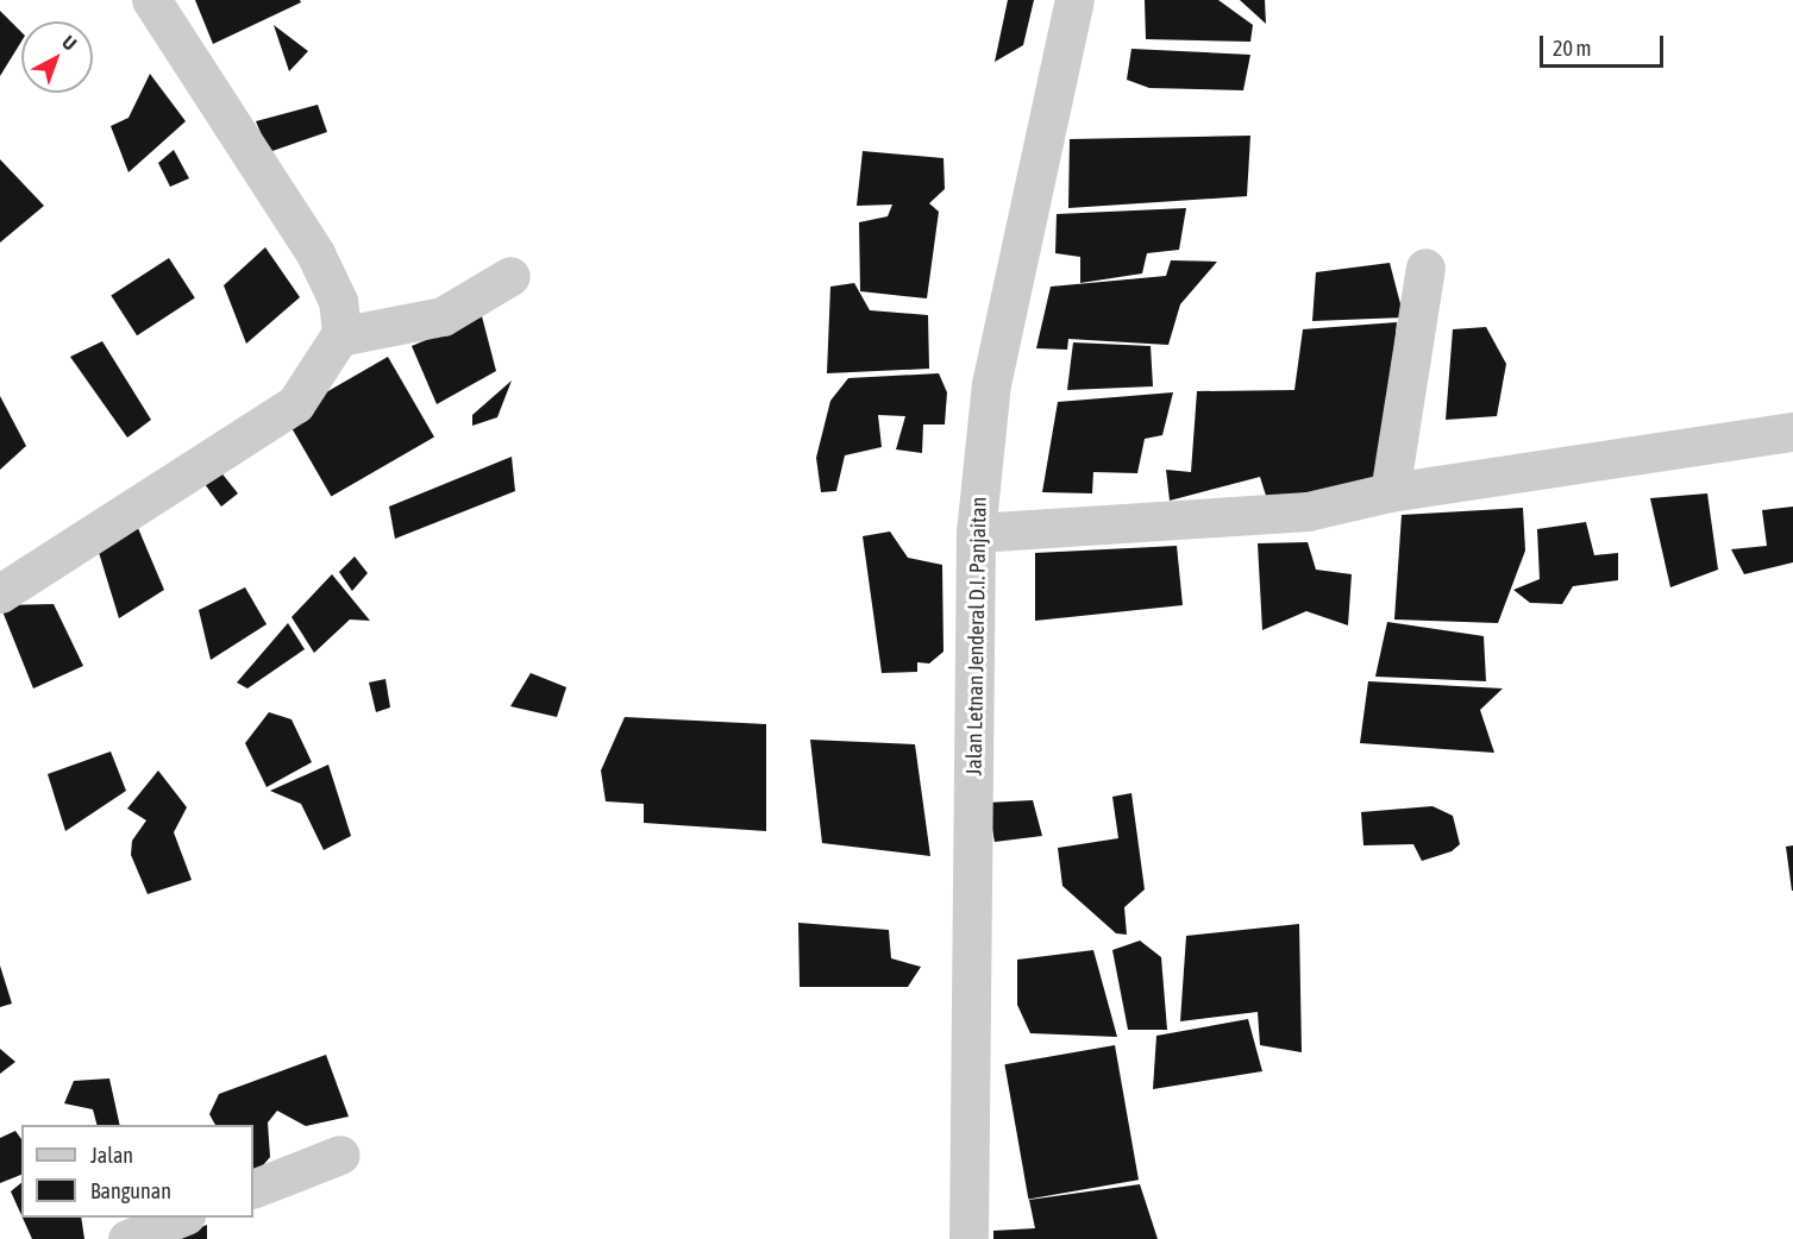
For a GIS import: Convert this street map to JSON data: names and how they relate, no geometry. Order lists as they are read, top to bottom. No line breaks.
{"streets":{"street":["Jalan Letnan Jenderal D.I. Panjaitan"]},"legend":["Jalan","Bangunan"],"scale_bar":"20 m","north":"top right"}
